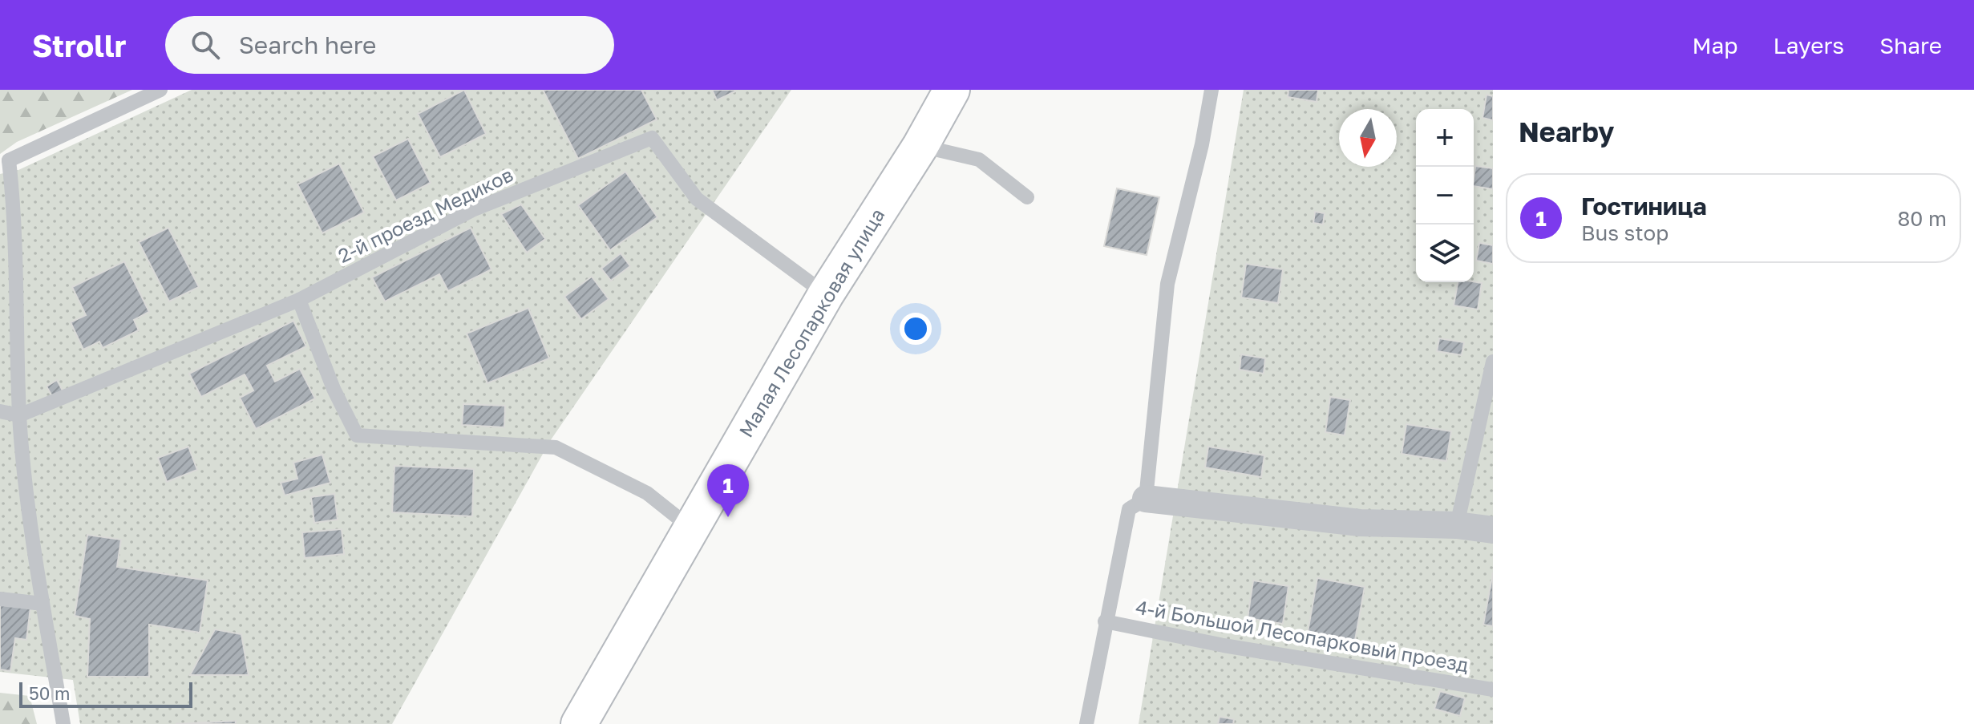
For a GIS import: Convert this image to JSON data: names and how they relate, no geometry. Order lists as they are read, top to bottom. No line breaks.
{"streets":{"street":["Малая Лесопарковая улица"],"lane":["2-й проезд Медиков","4-й Большой Лесопарковый проезд"]},"crossings":[["2-й проезд Медиков","Малая Лесопарковая улица"]],"scale_bar":"50 m","north":"bottom","page":{"header":"Strollr","search":"Search here","nav":["Map","Layers","Share"],"heading":"Nearby","map_buttons":["+","−"],"list":[{"mark":"1","name":"Гостиница","note":"Bus stop","value":"80 m"}],"pins":"1","scale":"50 m"}}
